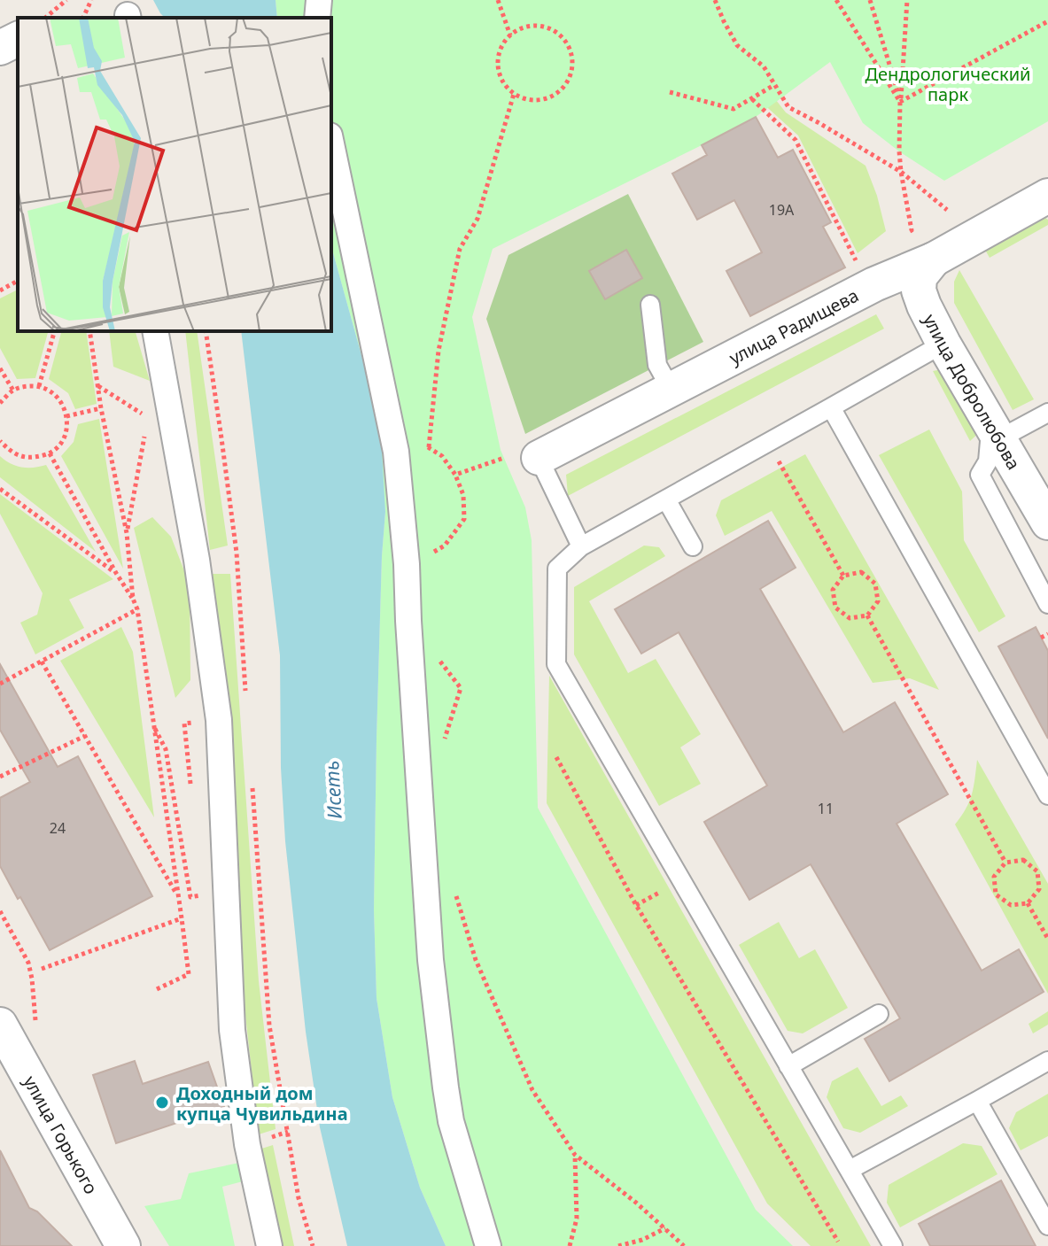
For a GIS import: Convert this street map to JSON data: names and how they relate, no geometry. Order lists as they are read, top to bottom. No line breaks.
{"streets":{"street":["улица Радищева","улица Добролюбова","улица Горького"]},"crossings":[["улица Радищева","улица Добролюбова"]],"water":["Исеть"],"parks":["Дендрологический парк"],"places":["Доходный дом купца Чувильдина"],"house_numbers":["19А","11","24"]}
